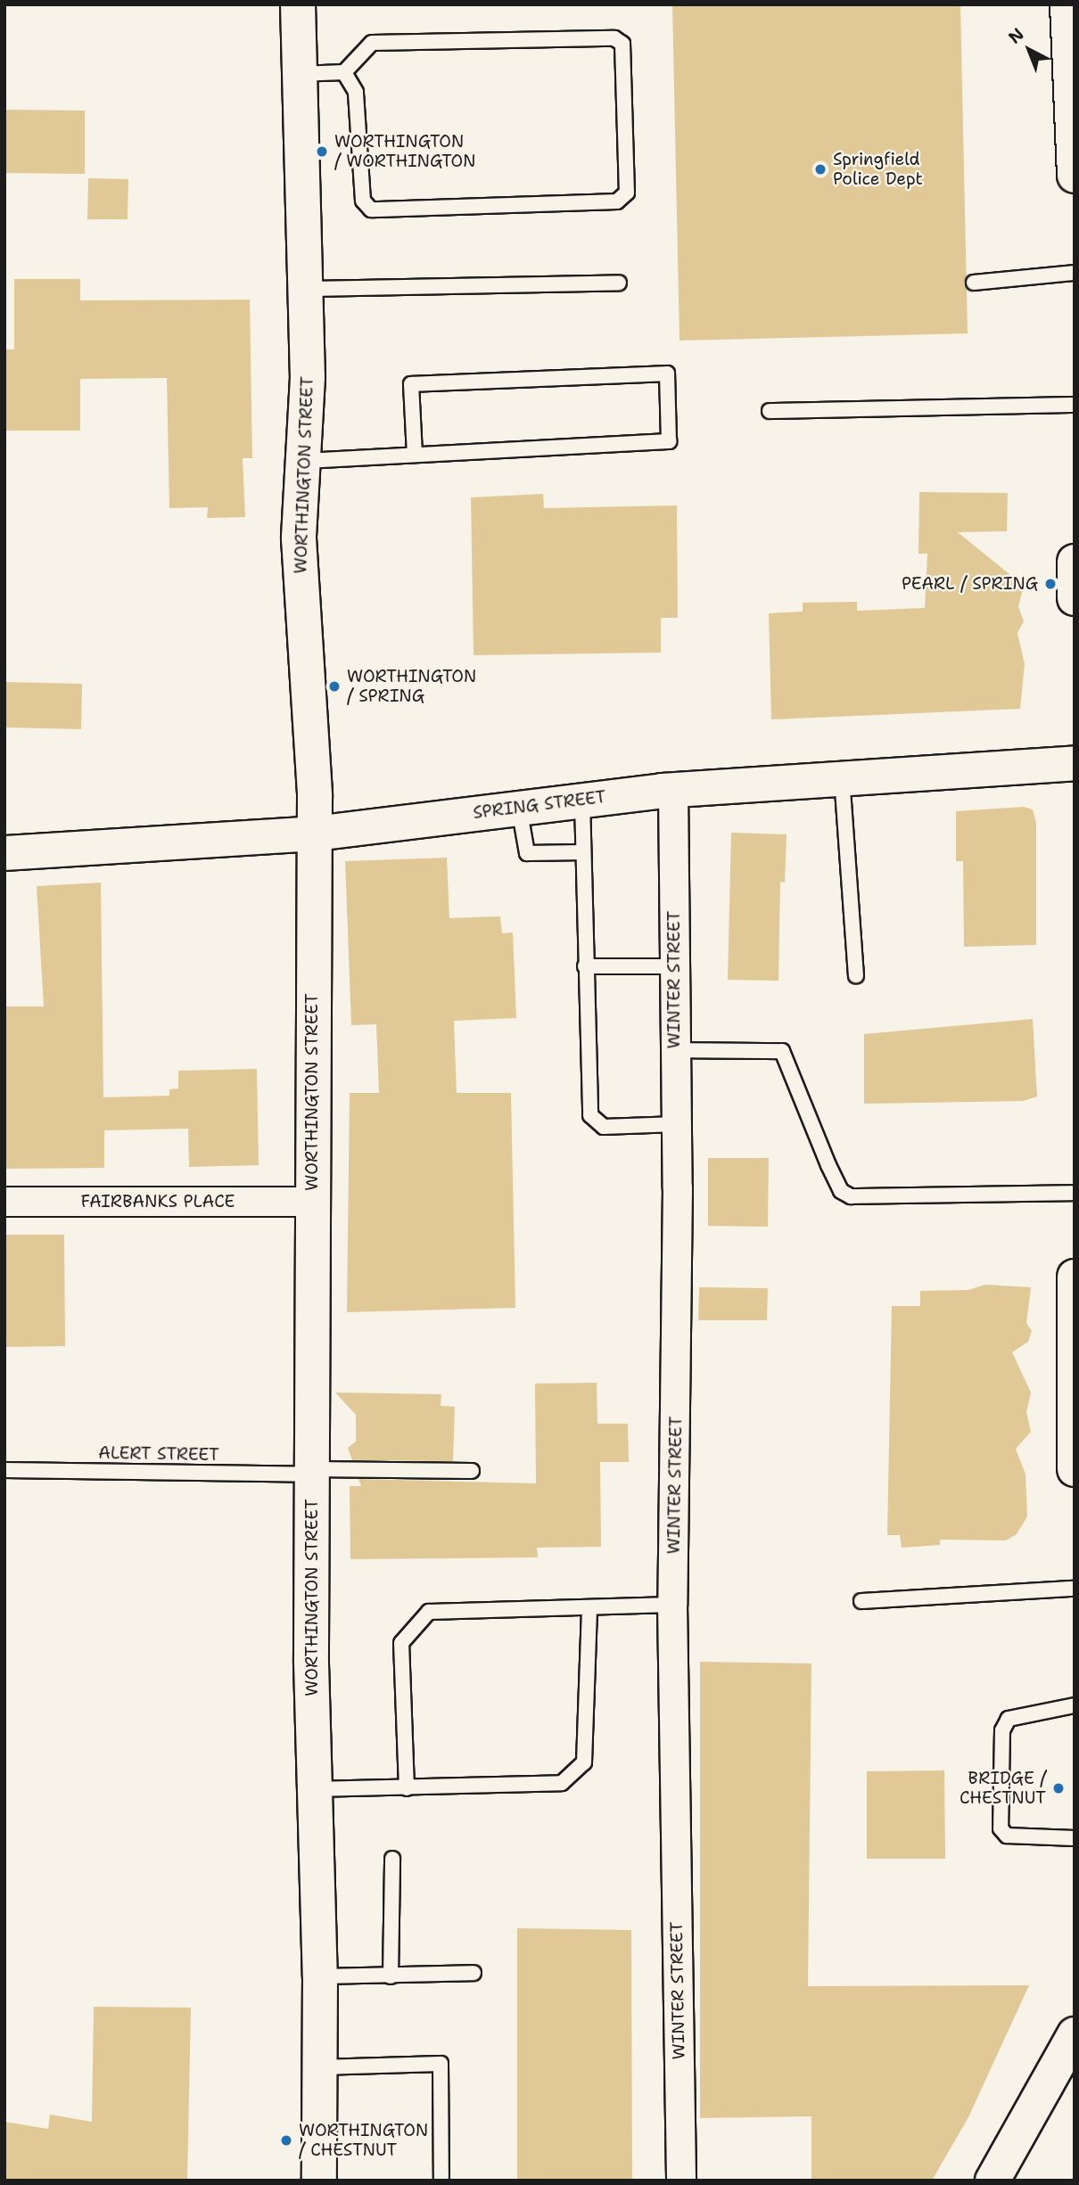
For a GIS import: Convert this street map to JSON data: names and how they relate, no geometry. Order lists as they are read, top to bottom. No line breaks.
{"streets":{"main road":["WORTHINGTON STREET","SPRING STREET"],"street":["WINTER STREET","FAIRBANKS PLACE"],"lane":["ALERT STREET"]},"crossings":[["WORTHINGTON STREET","SPRING STREET"],["WORTHINGTON STREET","FAIRBANKS PLACE"],["WORTHINGTON STREET","ALERT STREET"],["SPRING STREET","WINTER STREET"]],"places":["WORTHINGTON / WORTHINGTON","Springfield Police Dept","PEARL / SPRING","WORTHINGTON / SPRING","BRIDGE / CHESTNUT","WORTHINGTON / CHESTNUT"],"north":"top left"}
